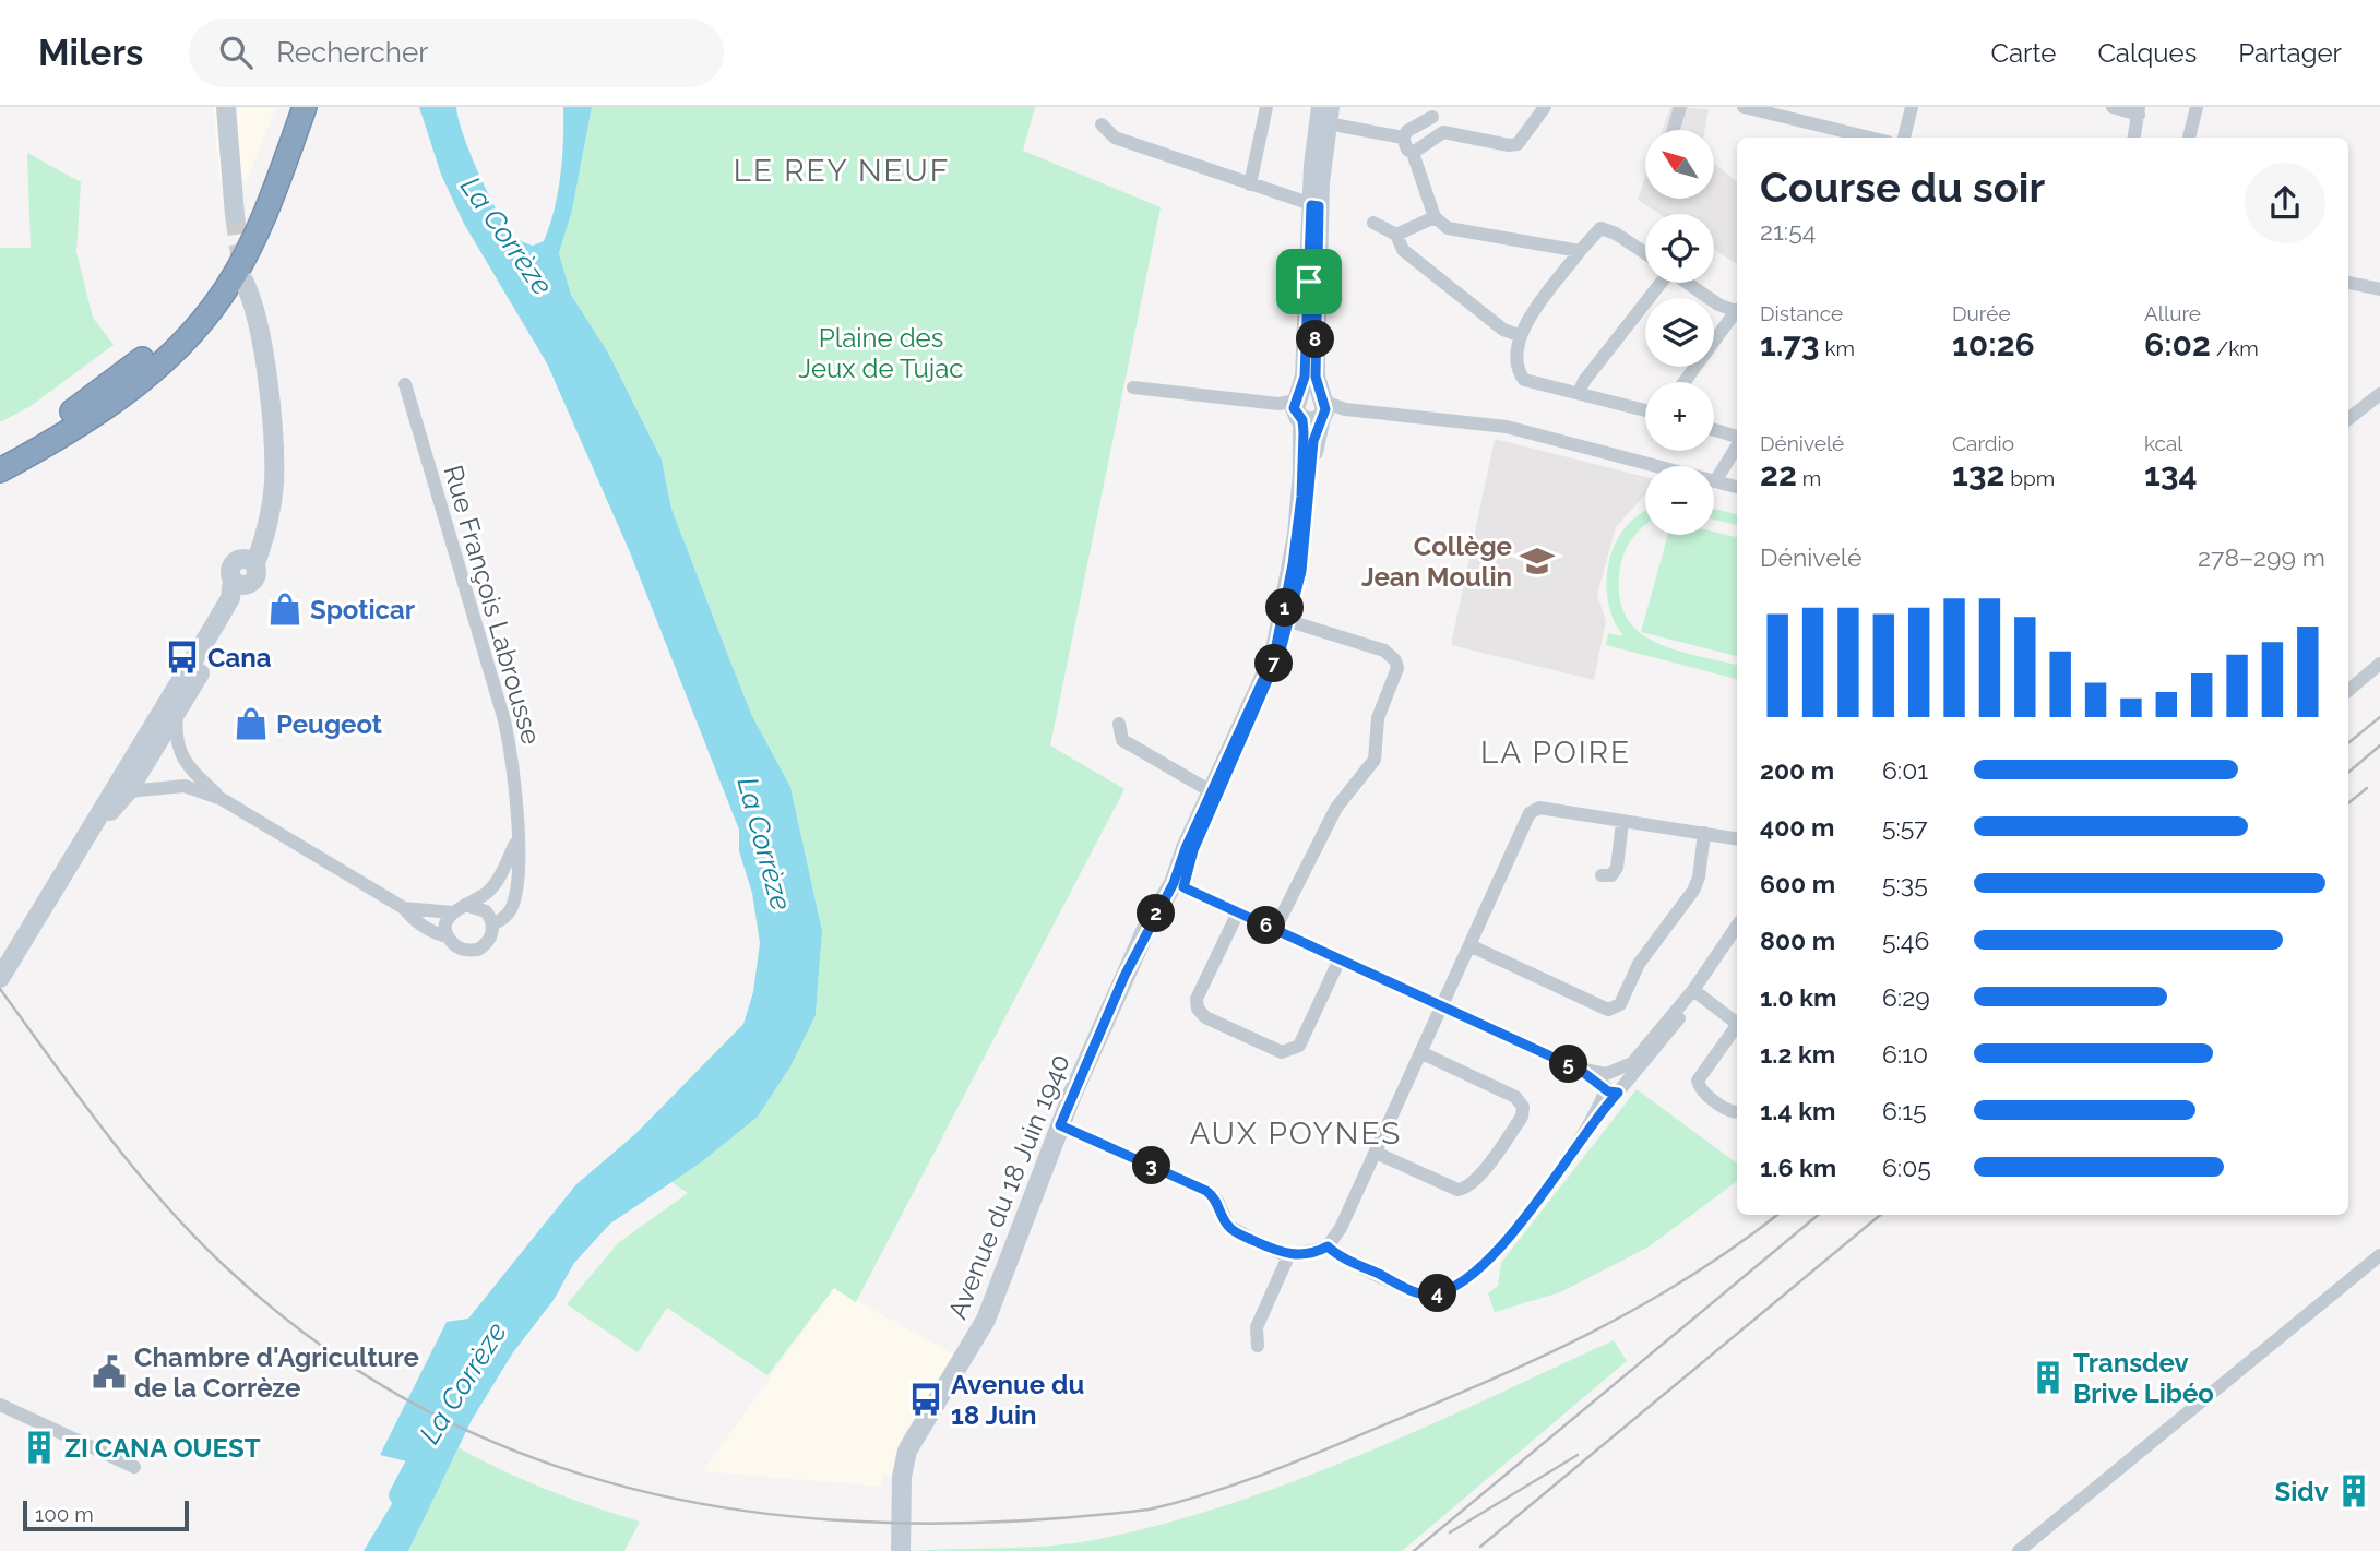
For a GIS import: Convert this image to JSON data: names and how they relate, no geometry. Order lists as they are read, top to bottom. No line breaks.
{"streets":{"street":["Rue François Labrousse","Avenue du 18 Juin 1940"]},"districts":["LE REY NEUF","LA POIRE","AUX POYNES"],"water":["La Corrèze"],"parks":["Plaine des Jeux de Tujac"],"places":{"school or university":["Collège Jean Moulin"],"shop":["Spoticar","Peugeot"],"bus stop":["Cana","Avenue du 18 Juin"],"public building":["Chambre d'Agriculture de la Corrèze"],"building":["Transdev Brive Libéo","ZI CANA OUEST","Sidv"]},"scale_bar":"100 m","north":"top left","page":{"header":"Milers","search":"Rechercher","nav":["Carte","Calques","Partager"],"map_buttons":["+","−"],"heading":["Course du soir","21:54"],"stats":[["Distance","1.73 km"],["Durée","10:26"],["Allure","6:02 /km"],["Dénivelé","22 m"],["Cardio","132 bpm"],["kcal","134"]],"pins":["8","1","7","2","6","5","3","4"],"chart":["Dénivelé","278–299 m"],"list":[{"name":"200 m","note":"6:01"},{"name":"400 m","note":"5:57"},{"name":"600 m","note":"5:35"},{"name":"800 m","note":"5:46"},{"name":"1.0 km","note":"6:29"},{"name":"1.2 km","note":"6:10"},{"name":"1.4 km","note":"6:15"},{"name":"1.6 km","note":"6:05"}],"scale":"100 m"}}
